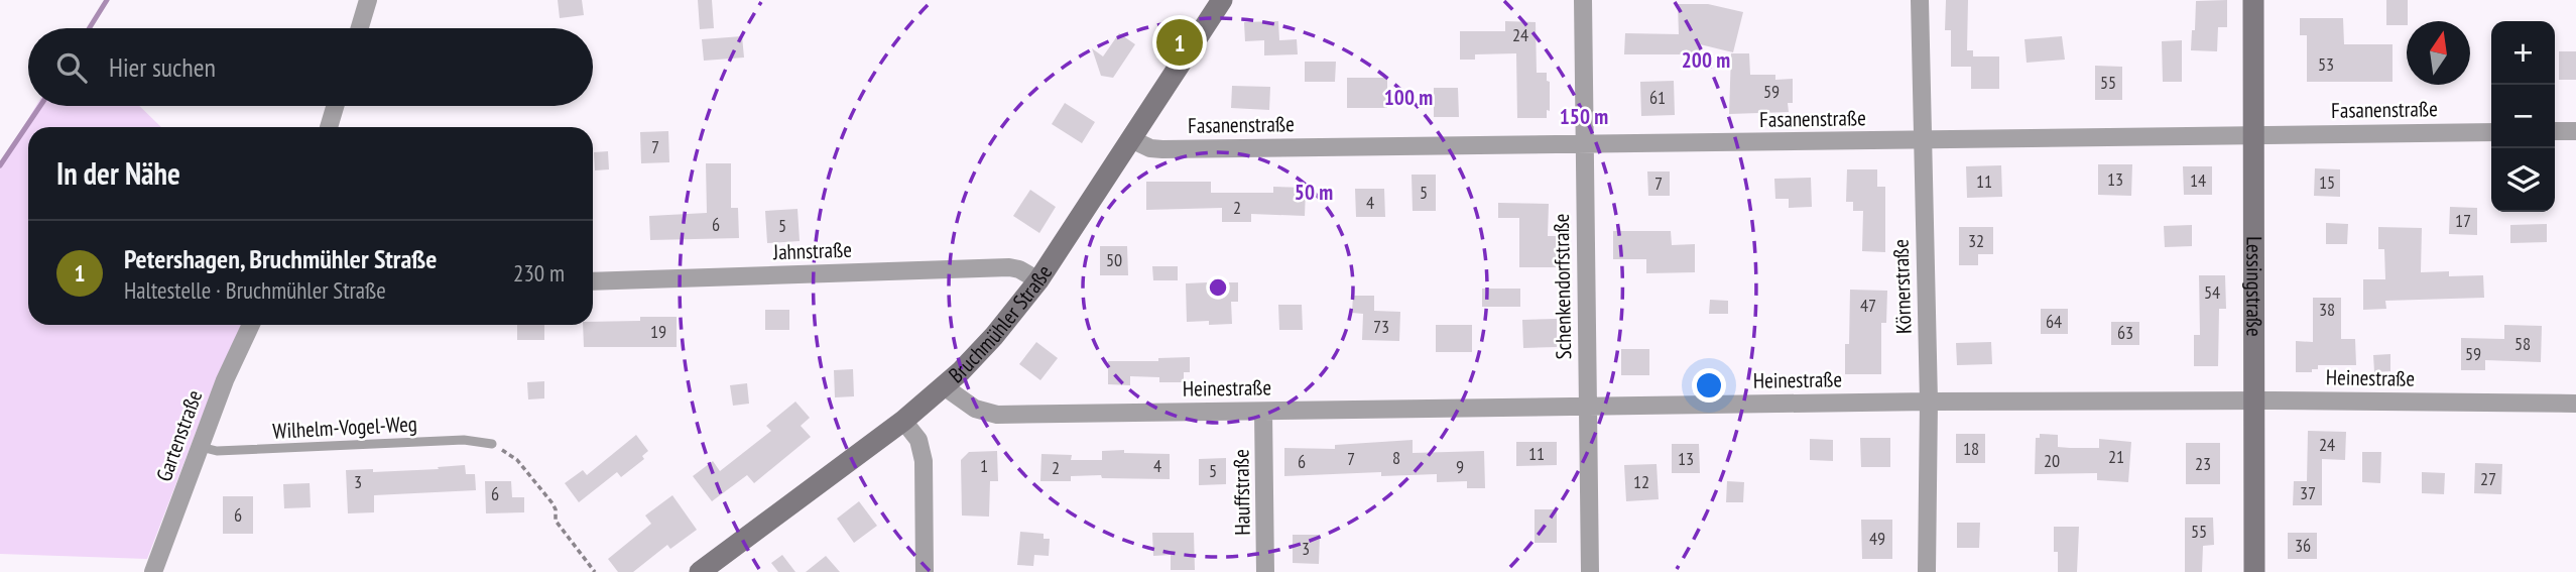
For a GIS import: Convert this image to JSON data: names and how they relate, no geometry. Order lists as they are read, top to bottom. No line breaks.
{"streets":{"street":["Fasanenstraße","Jahnstraße","Schenkendorfstraße","Körnerstraße","Lessingstraße","Bruchmühler Straße","Heinestraße","Gartenstraße","Hauffstraße"],"lane":["Wilhelm-Vogel-Weg"]},"crossings":[["Fasanenstraße","Schenkendorfstraße"],["Fasanenstraße","Körnerstraße"],["Fasanenstraße","Lessingstraße"],["Fasanenstraße","Bruchmühler Straße"],["Jahnstraße","Bruchmühler Straße"],["Schenkendorfstraße","Heinestraße"],["Körnerstraße","Heinestraße"],["Lessingstraße","Heinestraße"],["Bruchmühler Straße","Heinestraße"],["Heinestraße","Hauffstraße"],["Wilhelm-Vogel-Weg","Gartenstraße"]],"house_numbers":["24","53","55","59","61","7","13","14","11","15","7","5","4","2","17","6","5","32","50","54","47","38","64","73","19","63","58","59","24","18","11","21","8","7","13","20","6","23","1","4","9","2","5","27","3","12","37","6","6","55","49","36","3"],"north":"top","page":{"pins":"1","map_buttons":["+","−"],"search":"Hier suchen","heading":"In der Nähe","list":[{"mark":"1","name":"Petershagen, Bruchmühler Straße","note":"Haltestelle · Bruchmühler Straße","value":"230 m"}]},"rings":["200 m","100 m","150 m","50 m"]}
